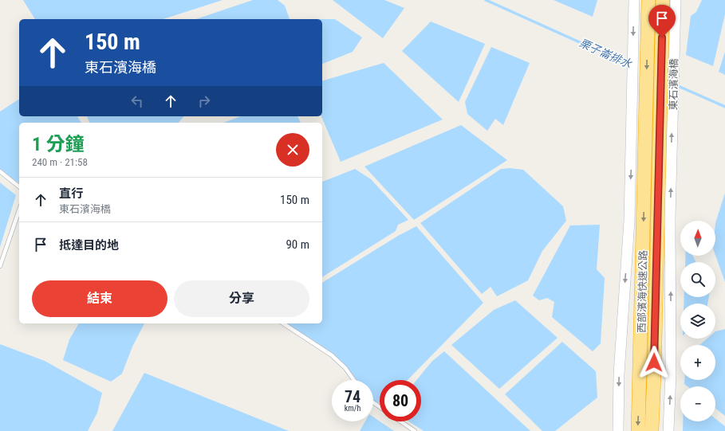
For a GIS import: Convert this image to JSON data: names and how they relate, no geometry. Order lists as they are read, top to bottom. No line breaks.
{"streets":{"highway":["東石濱海橋","西部濱海快速公路"]},"crossings":[["東石濱海橋","西部濱海快速公路"]],"water":["栗子崙排水"],"north":"top","page":{"turn":["150 m","東石濱海橋"],"heading":["1 分鐘","240 m · 21:58"],"list":[{"name":"直行","note":"東石濱海橋","value":"150 m"},{"name":"抵達目的地","value":"90 m"}],"map_buttons":["+","−"],"buttons":["結束","分享"],"speed":"74 km/h","limit":"80"}}
